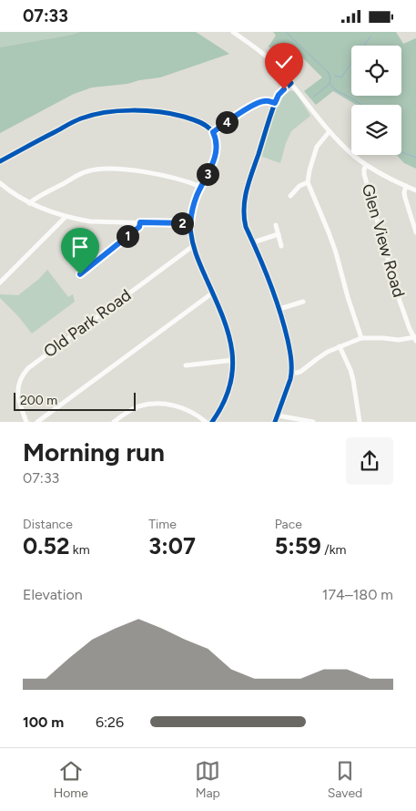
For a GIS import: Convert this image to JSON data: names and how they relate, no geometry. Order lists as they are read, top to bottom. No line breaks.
{"streets":{"street":["Glen View Road","Old Park Road"]},"scale_bar":"200 m","page":{"status":"07:33","pins":["4","3","2","1"],"scale":"200 m","heading":["Morning run","07:33"],"stats":[["Distance","0.52 km"],["Time","3:07"],["Pace","5:59 /km"]],"chart":["Elevation","174–180 m"],"list":[{"name":"100 m","note":"6:26"}],"tabs":["Home","Map","Saved"]}}
